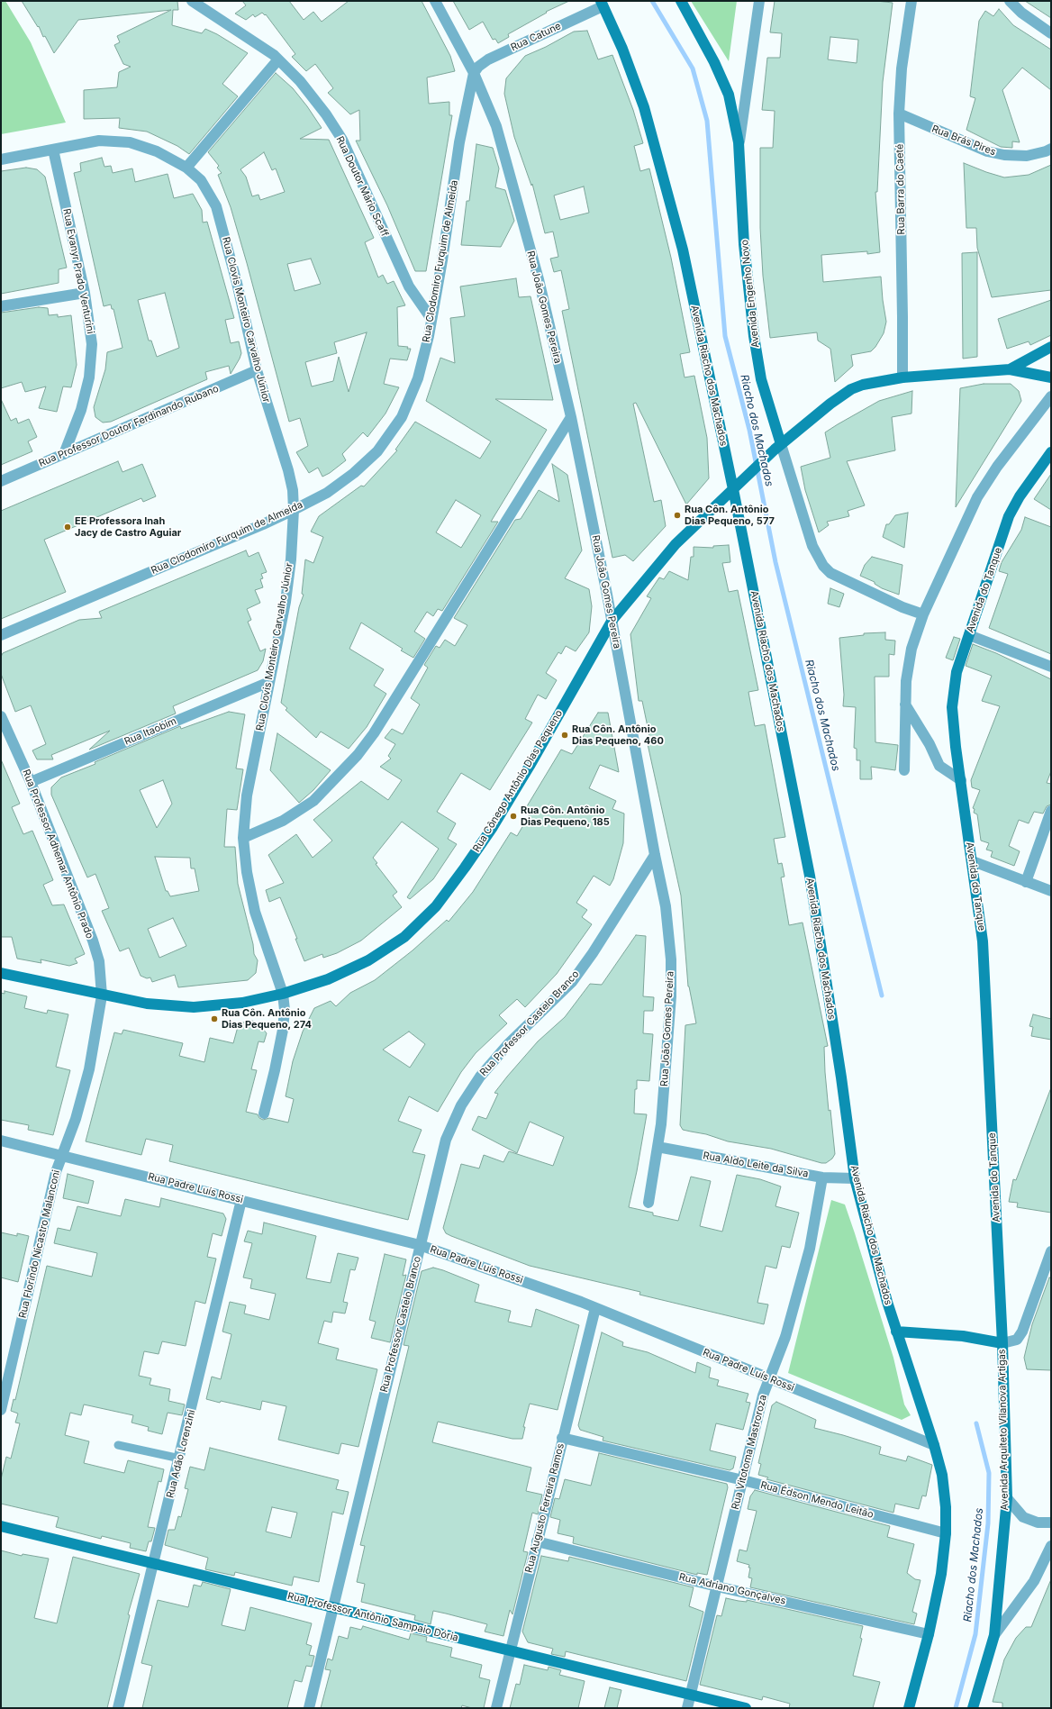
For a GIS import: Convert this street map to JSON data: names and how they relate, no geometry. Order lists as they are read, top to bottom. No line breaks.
{"streets":{"main road":["Avenida Engenho Novo","Avenida Riacho dos Machados","Avenida do Tanque","Rua Cônego Antônio Dias Pequeno","Avenida Arquiteto Vilanova Artigas","Rua Professor Antônio Sampaio Dória"],"street":["Rua Catune","Rua Brás Pires","Rua Doutor Mário Scaff","Rua Barra do Caeté","Rua Clodomiro Furquim de Almeida","Rua Evanyr Prado Venturini","Rua João Gomes Pereira","Rua Clovis Monteiro Carvalho Júnior","Rua Professor Doutor Ferdinando Rubano","Rua Itaobim","Rua Professor Adhemar Antônio Prado","Rua Professor Castelo Branco","Rua Aldo Leite da Silva","Rua Padre Luís Rossi","Rua Florindo Nicastro Malanconi","Rua Vitotoma Mastroroza","Rua Adão Lorenzini","Rua Édson Mendo Leitão","Rua Augusto Ferreira Ramos","Rua Adriano Gonçalves"]},"crossings":[["Rua Catune","Rua Clodomiro Furquim de Almeida"],["Rua Catune","Rua João Gomes Pereira"],["Rua Catune","Avenida Riacho dos Machados"],["Rua Brás Pires","Rua Barra do Caeté"],["Rua Doutor Mário Scaff","Rua Clodomiro Furquim de Almeida"],["Rua Barra do Caeté","Rua Cônego Antônio Dias Pequeno"],["Rua Clodomiro Furquim de Almeida","Rua João Gomes Pereira"],["Rua Clodomiro Furquim de Almeida","Rua Clovis Monteiro Carvalho Júnior"],["Rua Evanyr Prado Venturini","Rua Clovis Monteiro Carvalho Júnior"],["Rua Evanyr Prado Venturini","Rua Professor Doutor Ferdinando Rubano"],["Avenida Engenho Novo","Rua Cônego Antônio Dias Pequeno"],["Rua João Gomes Pereira","Rua Cônego Antônio Dias Pequeno"],["Rua João Gomes Pereira","Rua Professor Castelo Branco"],["Rua João Gomes Pereira","Rua Aldo Leite da Silva"],["Rua Clovis Monteiro Carvalho Júnior","Rua Professor Doutor Ferdinando Rubano"],["Rua Clovis Monteiro Carvalho Júnior","Rua Itaobim"],["Rua Clovis Monteiro Carvalho Júnior","Rua Cônego Antônio Dias Pequeno"],["Avenida Riacho dos Machados","Rua Cônego Antônio Dias Pequeno"],["Avenida Riacho dos Machados","Rua Aldo Leite da Silva"],["Avenida Riacho dos Machados","Rua Padre Luís Rossi"],["Avenida Riacho dos Machados","Rua Édson Mendo Leitão"],["Avenida Riacho dos Machados","Rua Adriano Gonçalves"],["Avenida do Tanque","Avenida Arquiteto Vilanova Artigas"],["Rua Itaobim","Rua Professor Adhemar Antônio Prado"],["Rua Cônego Antônio Dias Pequeno","Rua Professor Adhemar Antônio Prado"],["Rua Cônego Antônio Dias Pequeno","Rua Florindo Nicastro Malanconi"],["Rua Professor Adhemar Antônio Prado","Rua Florindo Nicastro Malanconi"],["Rua Professor Castelo Branco","Rua Padre Luís Rossi"],["Rua Professor Castelo Branco","Rua Professor Antônio Sampaio Dória"],["Rua Aldo Leite da Silva","Rua Vitotoma Mastroroza"],["Rua Padre Luís Rossi","Rua Florindo Nicastro Malanconi"],["Rua Padre Luís Rossi","Rua Vitotoma Mastroroza"],["Rua Padre Luís Rossi","Rua Adão Lorenzini"],["Rua Padre Luís Rossi","Rua Augusto Ferreira Ramos"],["Rua Vitotoma Mastroroza","Rua Édson Mendo Leitão"],["Rua Vitotoma Mastroroza","Rua Adriano Gonçalves"],["Rua Vitotoma Mastroroza","Rua Professor Antônio Sampaio Dória"],["Rua Adão Lorenzini","Rua Professor Antônio Sampaio Dória"],["Rua Édson Mendo Leitão","Rua Augusto Ferreira Ramos"],["Rua Augusto Ferreira Ramos","Rua Adriano Gonçalves"],["Rua Augusto Ferreira Ramos","Rua Professor Antônio Sampaio Dória"]],"water":["Riacho dos Machados"],"places":["Rua Côn. Antônio Dias Pequeno, 577","EE Professora Inah Jacy de Castro Aguiar","Rua Côn. Antônio Dias Pequeno, 460","Rua Côn. Antônio Dias Pequeno, 185","Rua Côn. Antônio Dias Pequeno, 274"]}
